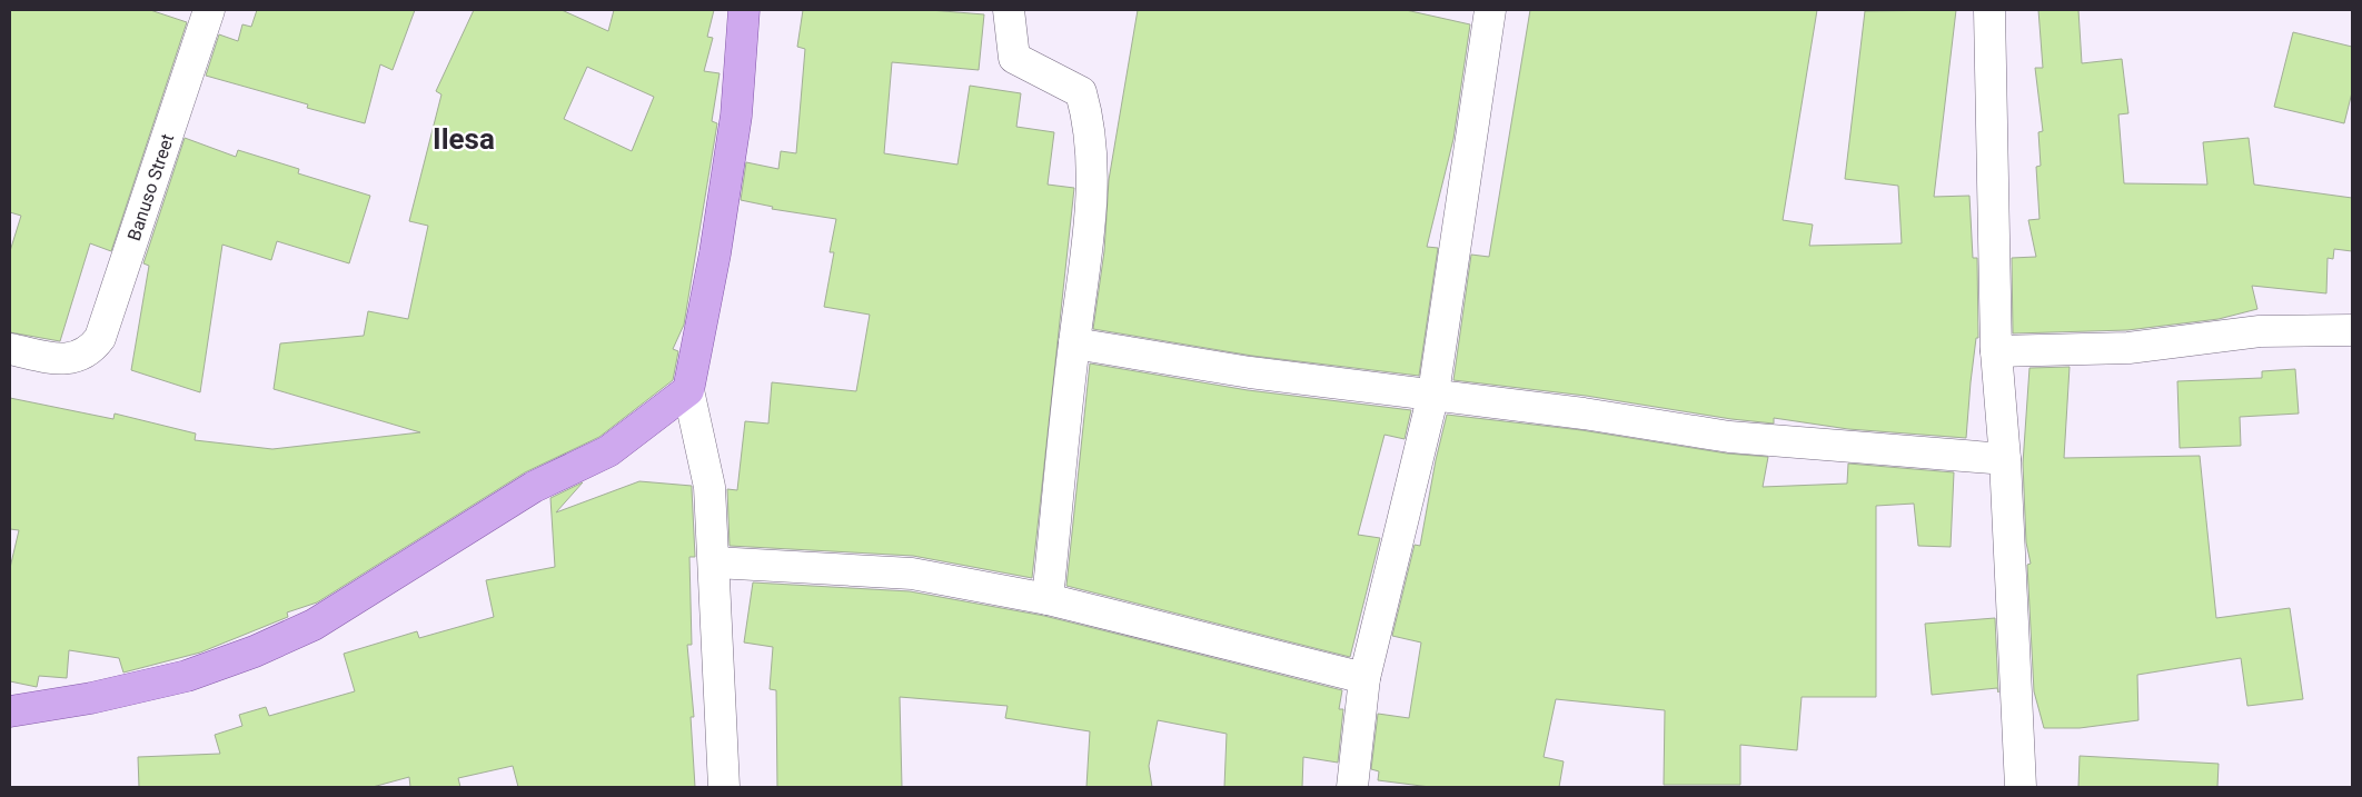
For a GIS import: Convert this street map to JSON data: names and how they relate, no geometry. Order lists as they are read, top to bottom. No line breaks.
{"streets":{"street":["Banuso Street"]},"districts":["Ilesa"]}
